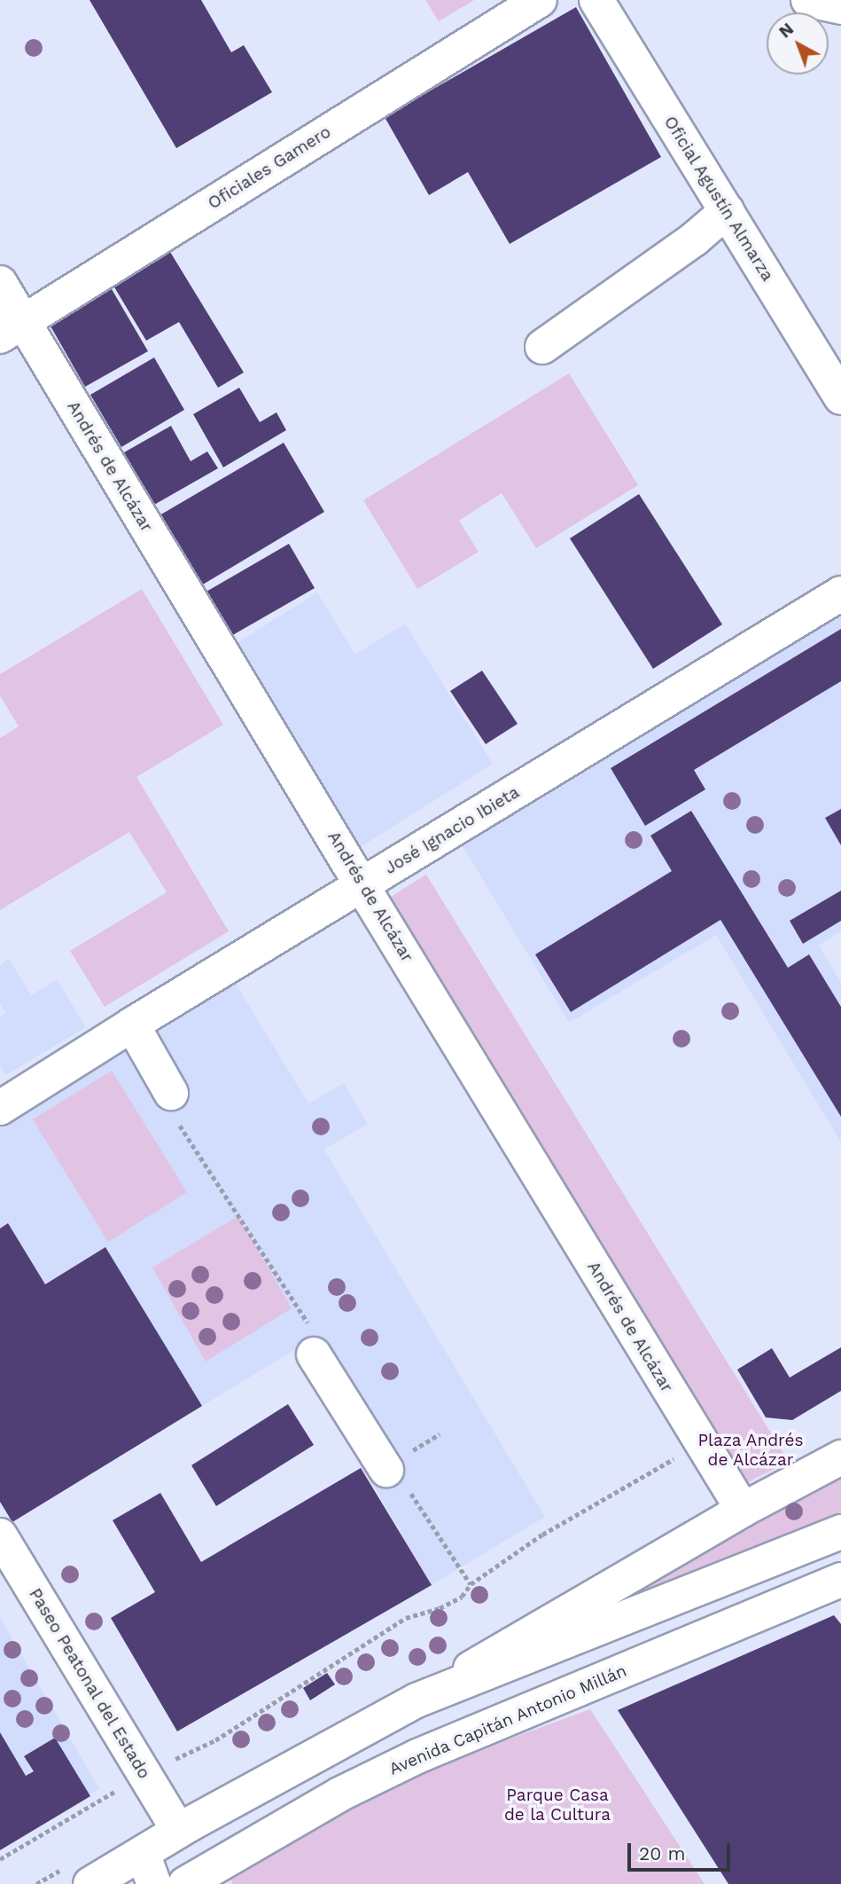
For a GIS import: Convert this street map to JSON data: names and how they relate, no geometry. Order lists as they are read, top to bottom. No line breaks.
{"streets":{"street":["Oficiales Gamero","Oficial Agustín Almarza","Andrés de Alcázar","José Ignacio Ibieta","Paseo Peatonal del Estado","Avenida Capitán Antonio Millán"]},"crossings":[["Oficiales Gamero","Andrés de Alcázar"],["Andrés de Alcázar","José Ignacio Ibieta"]],"parks":["Plaza Andrés de Alcázar","Parque Casa de la Cultura"],"scale_bar":"20 m","north":"top left"}
